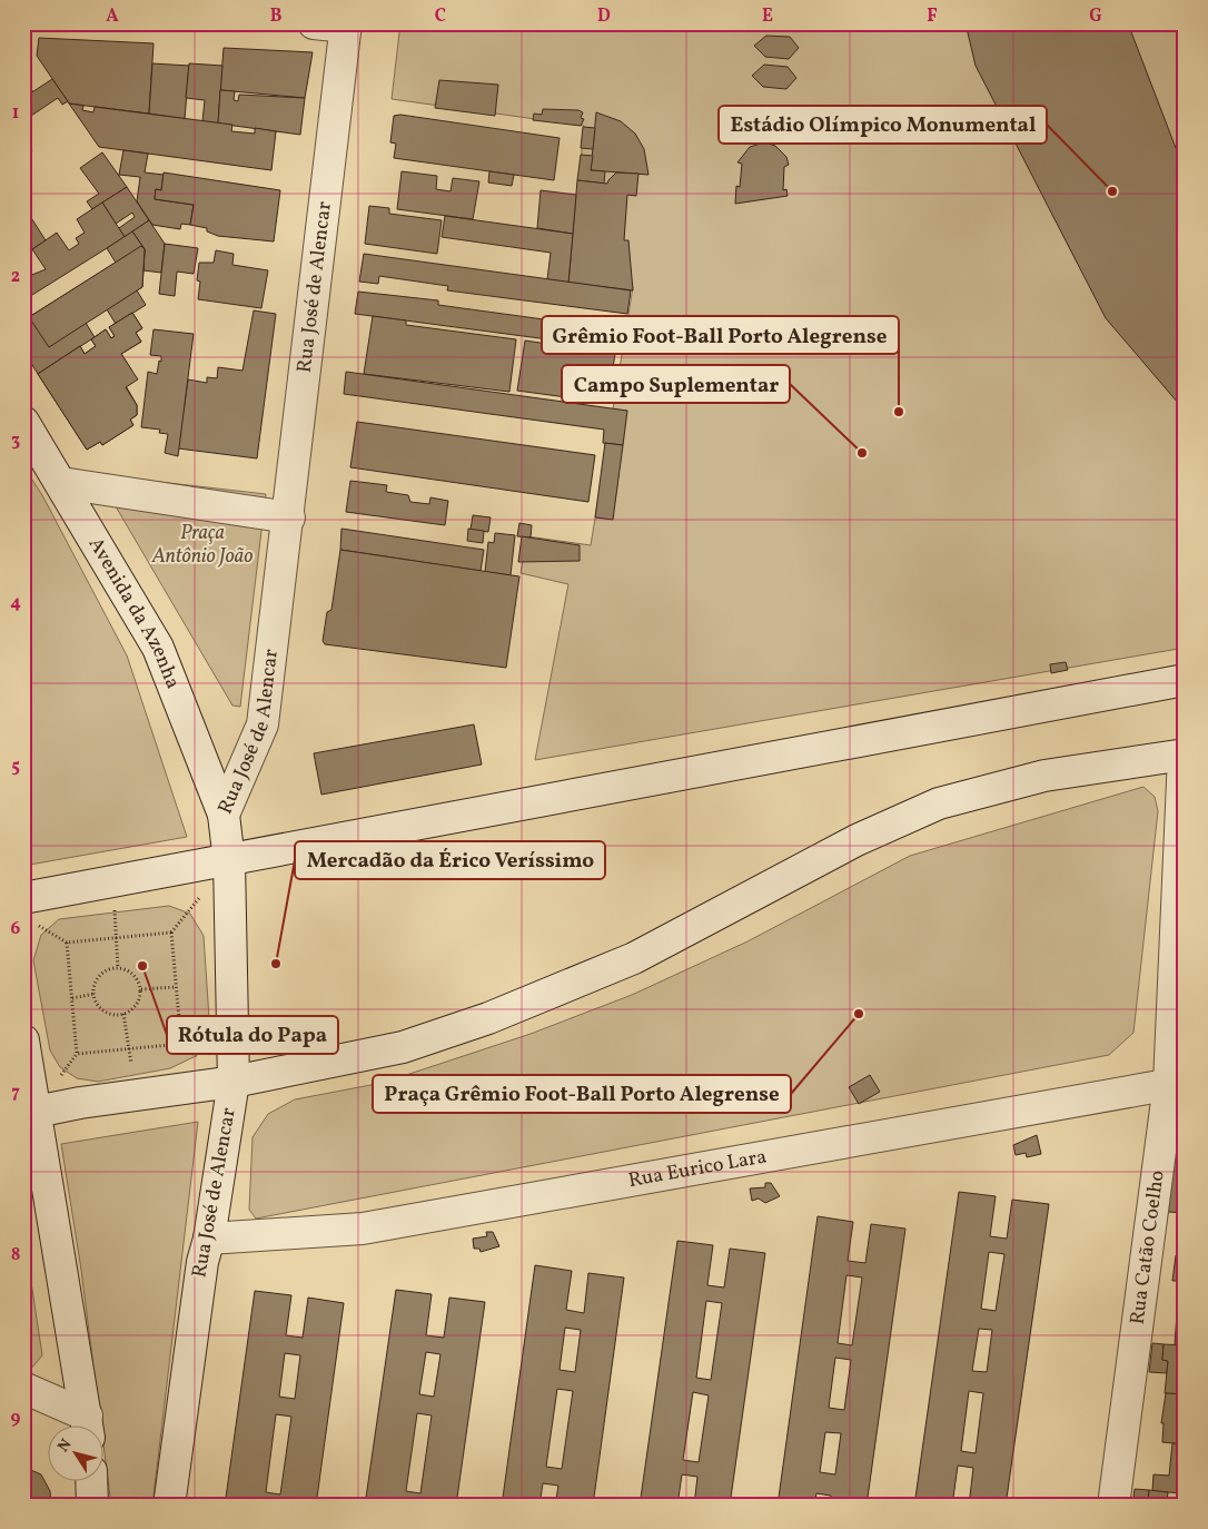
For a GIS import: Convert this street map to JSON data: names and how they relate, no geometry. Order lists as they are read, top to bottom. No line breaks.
{"streets":{"main road":["Rua José de Alencar","Avenida da Azenha","Rua Eurico Lara","Rua Catão Coelho"]},"crossings":[["Rua José de Alencar","Avenida da Azenha"],["Rua José de Alencar","Rua Eurico Lara"],["Rua Eurico Lara","Rua Catão Coelho"]],"parks":["Praça Antônio João"],"places":["Estádio Olímpico Monumental","Grêmio Foot-Ball Porto Alegrense","Campo Suplementar","Mercadão da Érico Veríssimo","Rótula do Papa","Praça Grêmio Foot-Ball Porto Alegrense"],"north":"top left","grid":{"columns":["A","B","C","D","E","F","G"],"rows":["1","2","3","4","5","6","7","8","9"]}}
